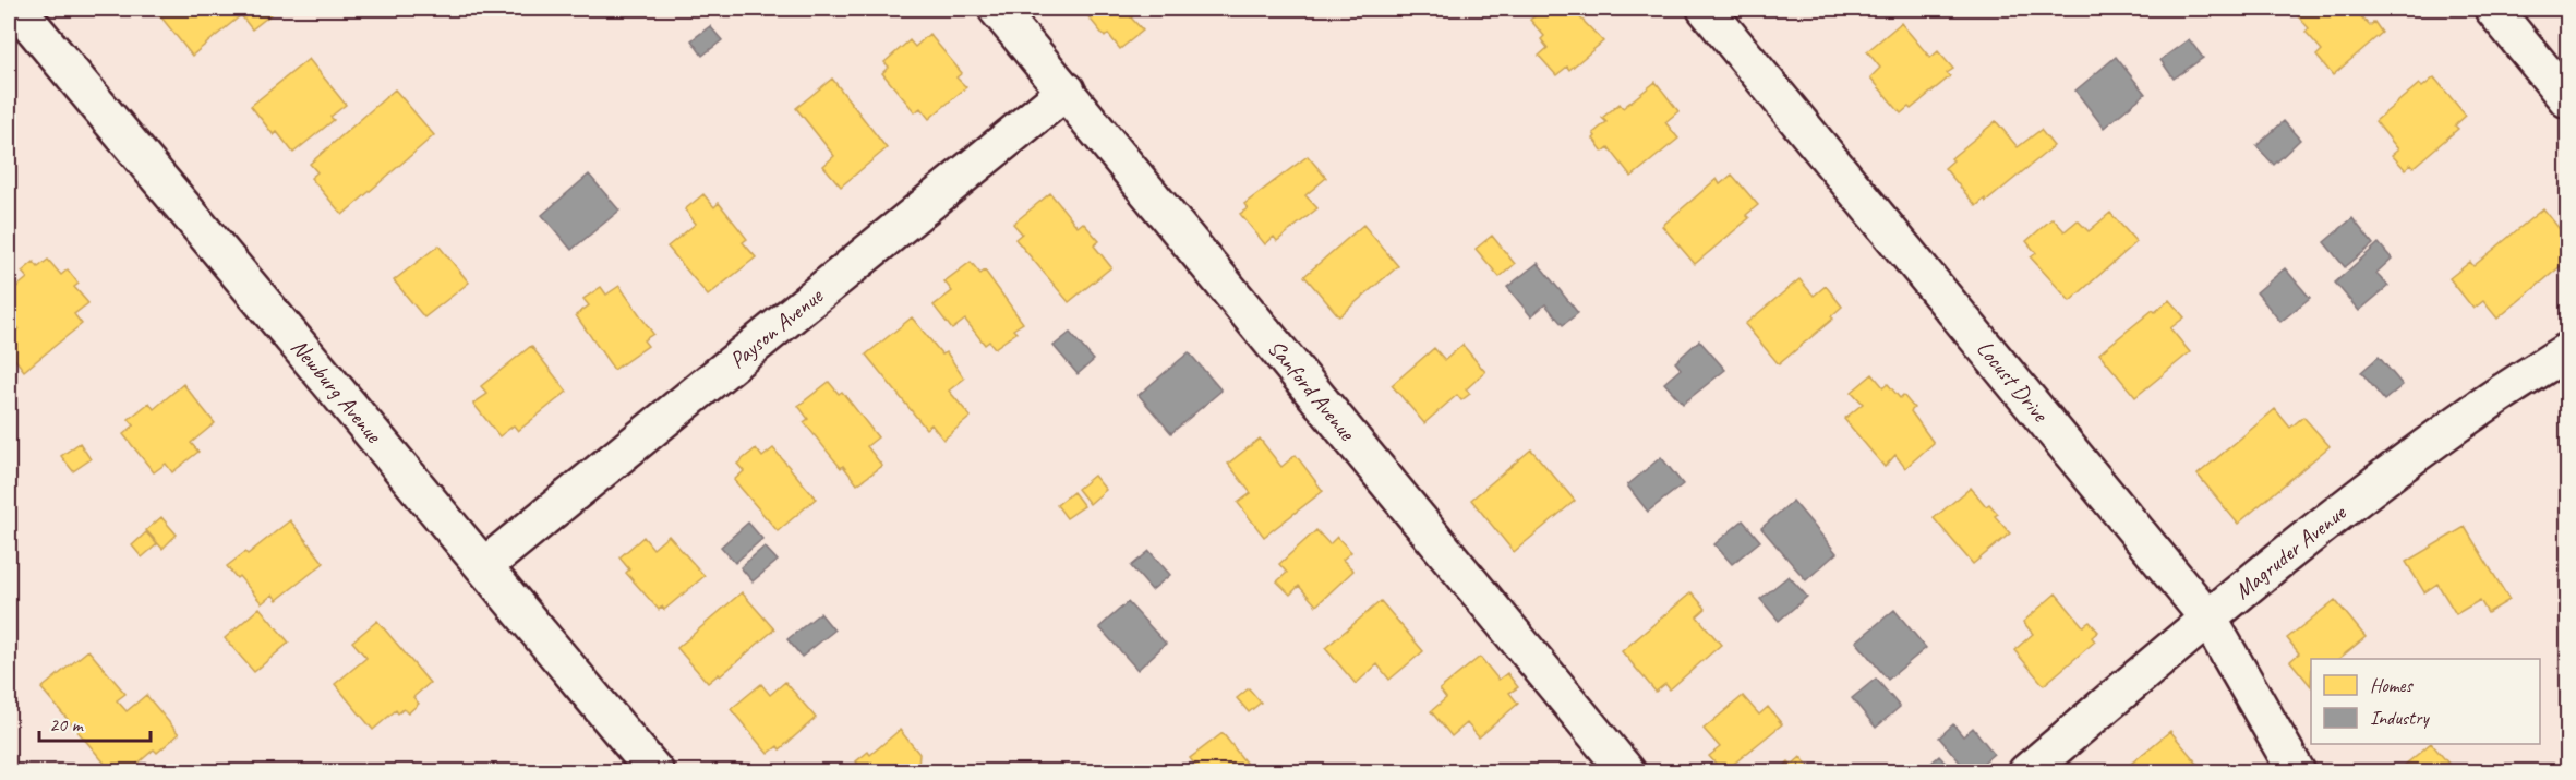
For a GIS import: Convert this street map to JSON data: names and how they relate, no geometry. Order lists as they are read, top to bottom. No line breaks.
{"streets":{"street":["Payson Avenue","Locust Drive","Newburg Avenue","Sanford Avenue","Magruder Avenue"]},"crossings":[["Payson Avenue","Newburg Avenue"],["Payson Avenue","Sanford Avenue"],["Locust Drive","Magruder Avenue"]],"legend":["Homes","Industry"],"scale_bar":"20 m"}
